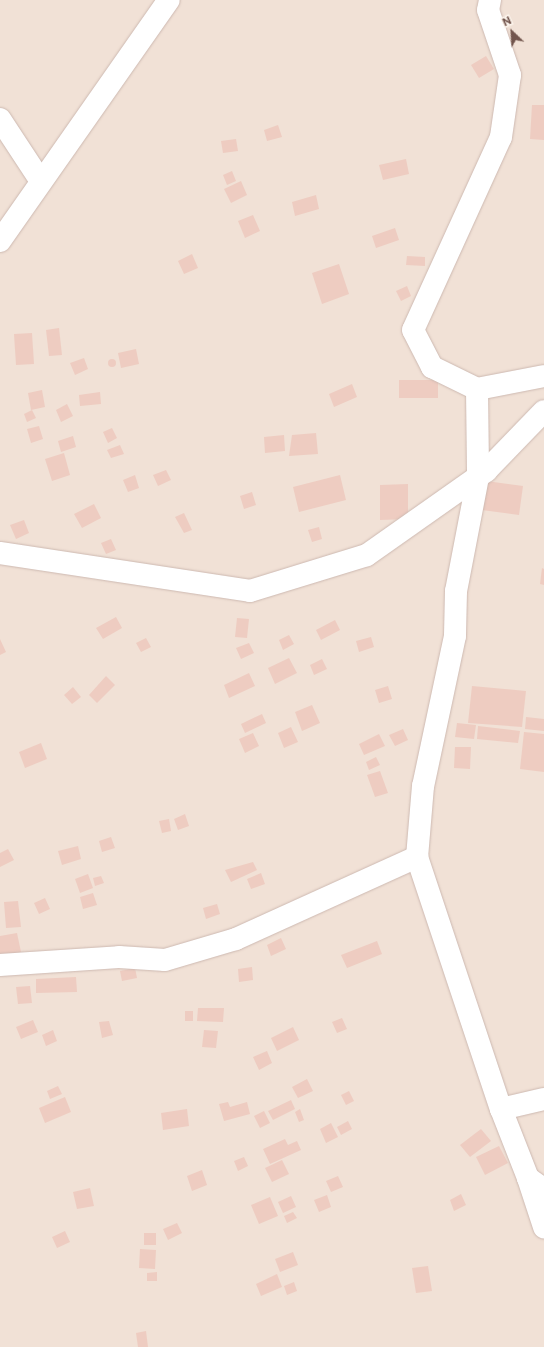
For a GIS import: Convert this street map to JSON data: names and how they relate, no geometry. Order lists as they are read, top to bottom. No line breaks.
{"north":"top left"}
